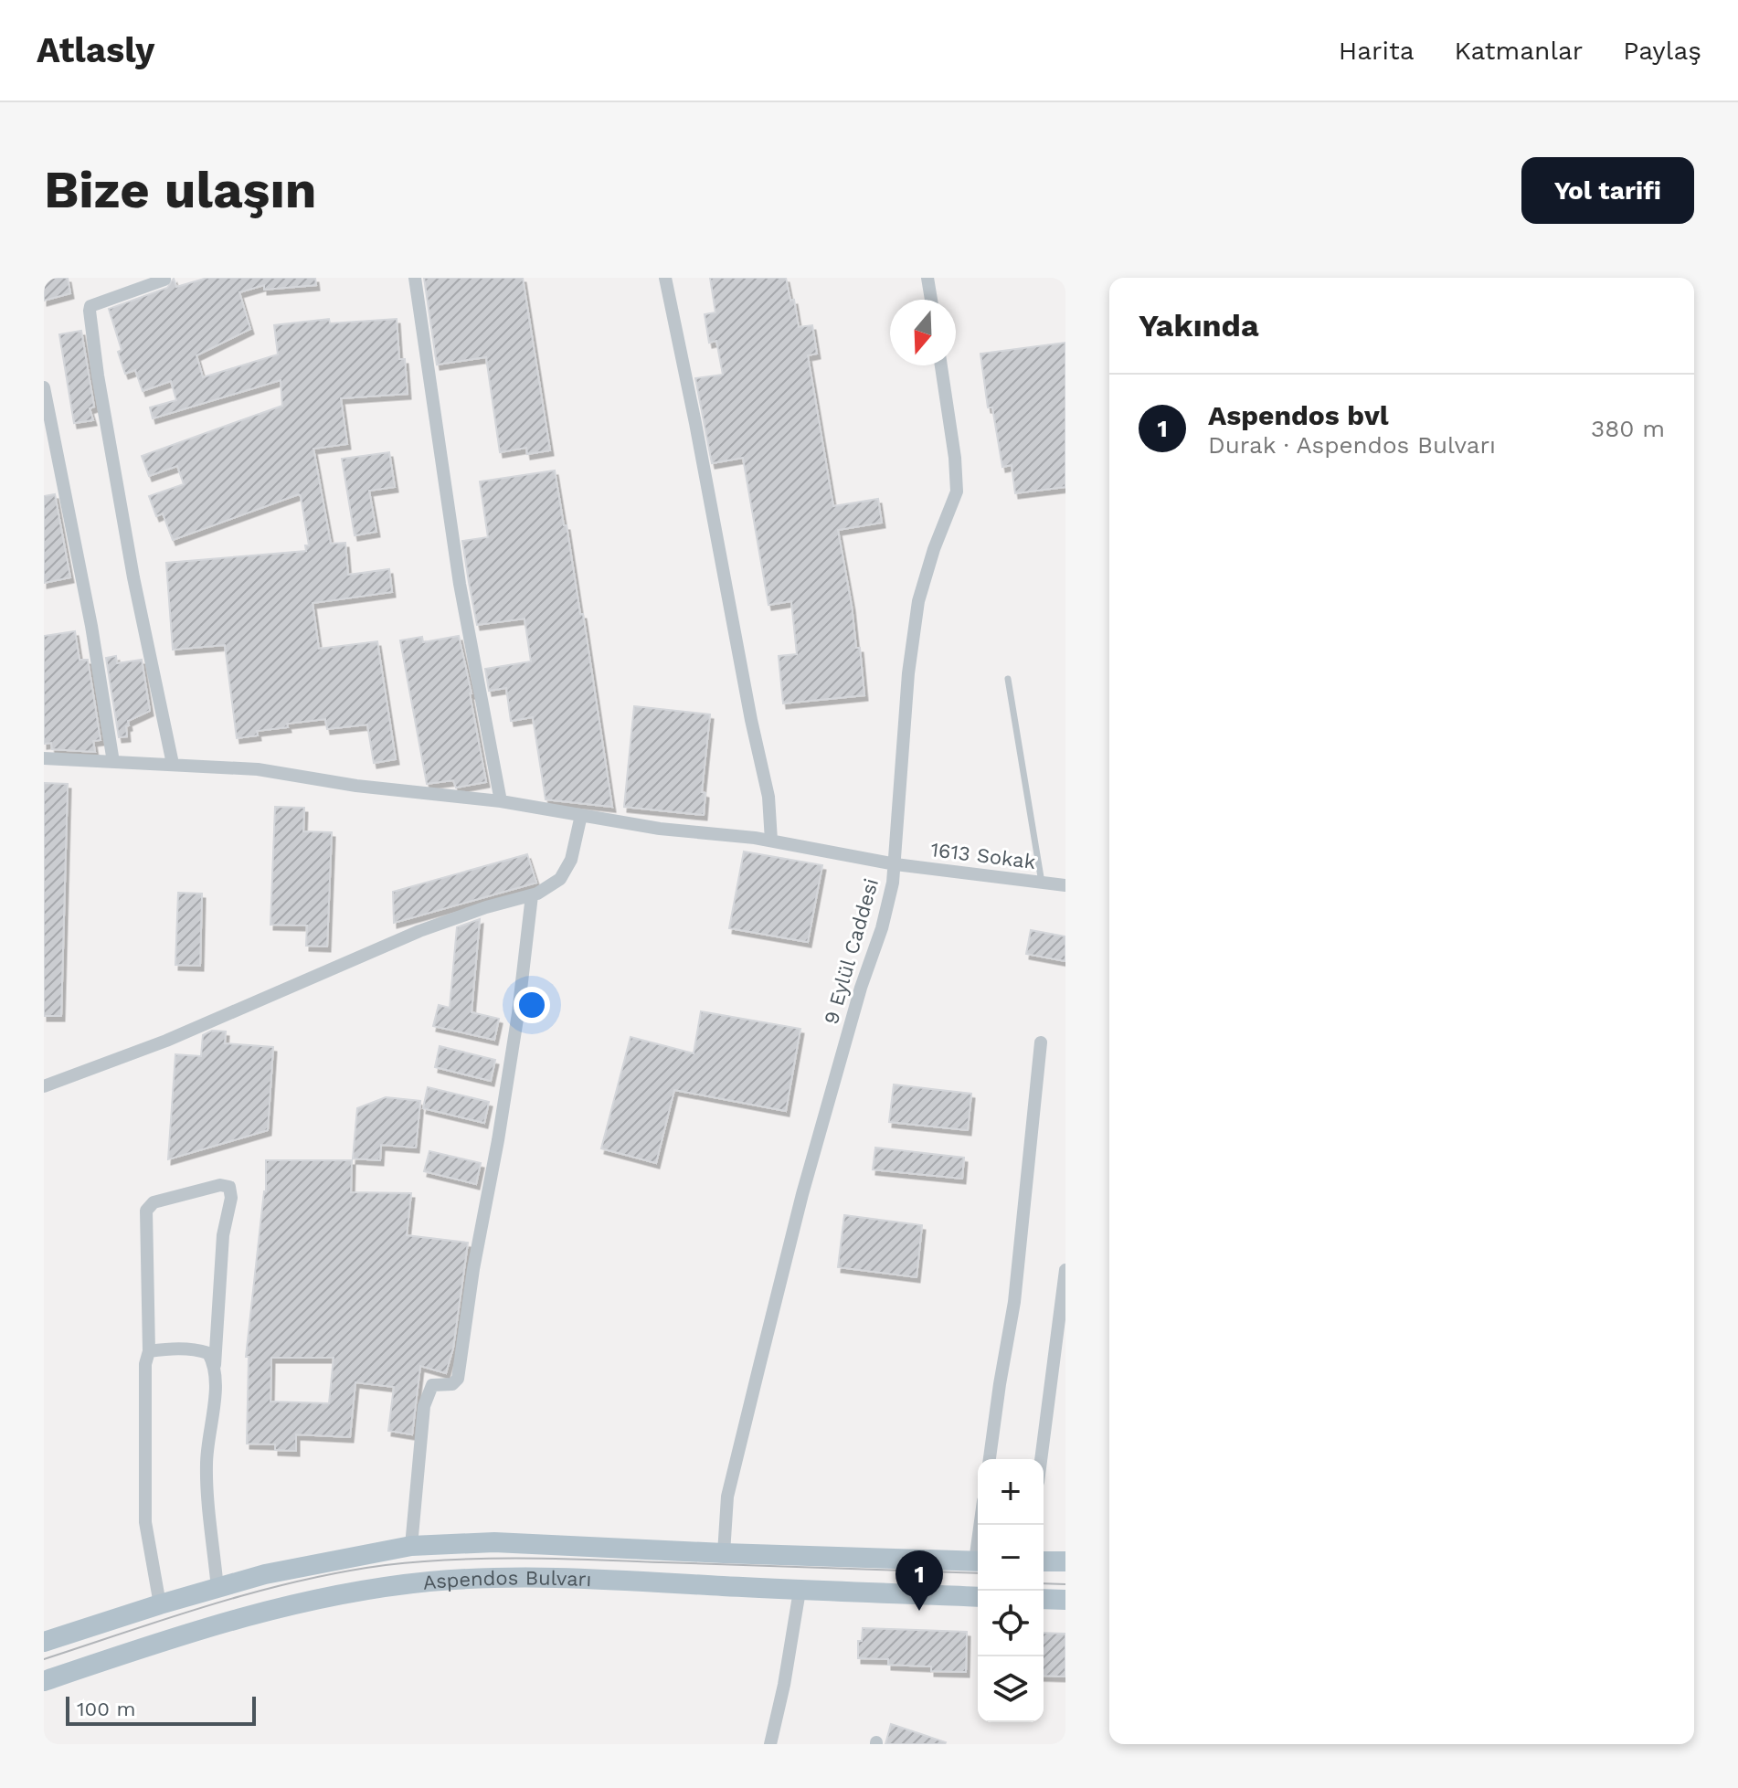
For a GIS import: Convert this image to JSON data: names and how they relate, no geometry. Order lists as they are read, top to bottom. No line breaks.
{"streets":{"main road":["Aspendos Bulvarı"],"street":["1613 Sokak","9 Eylül Caddesi"]},"crossings":[["1613 Sokak","9 Eylül Caddesi"],["9 Eylül Caddesi","Aspendos Bulvarı"]],"scale_bar":"100 m","north":"bottom","page":{"header":"Atlasly","nav":["Harita","Katmanlar","Paylaş"],"buttons":"Yol tarifi","title":"Bize ulaşın","heading":"Yakında","list":[{"mark":"1","name":"Aspendos bvl","note":"Durak · Aspendos Bulvarı","value":"380 m"}],"map_buttons":["+","−"],"pins":"1","scale":"100 m"}}
